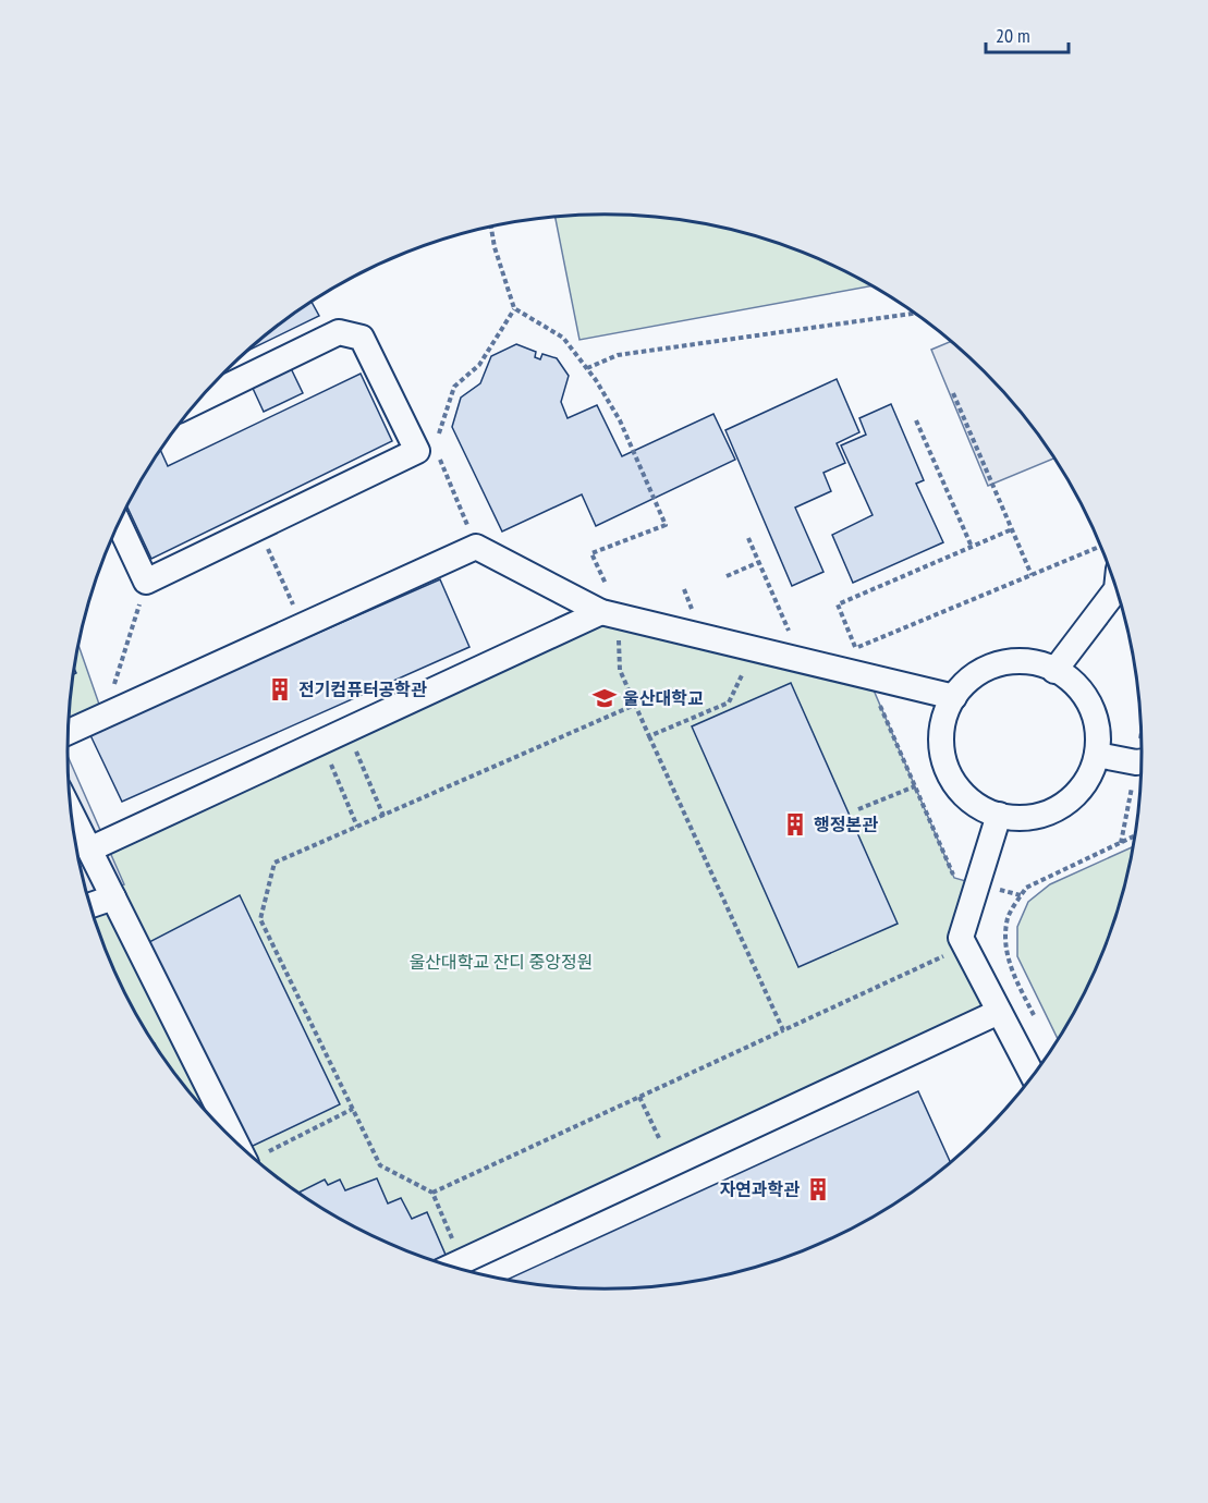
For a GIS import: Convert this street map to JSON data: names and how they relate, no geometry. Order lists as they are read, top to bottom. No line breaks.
{"parks":["울산대학교 잔디 중앙정원"],"places":{"building":["전기컴퓨터공학관","행정본관","자연과학관"],"school or university":["울산대학교"]},"scale_bar":"20 m"}
